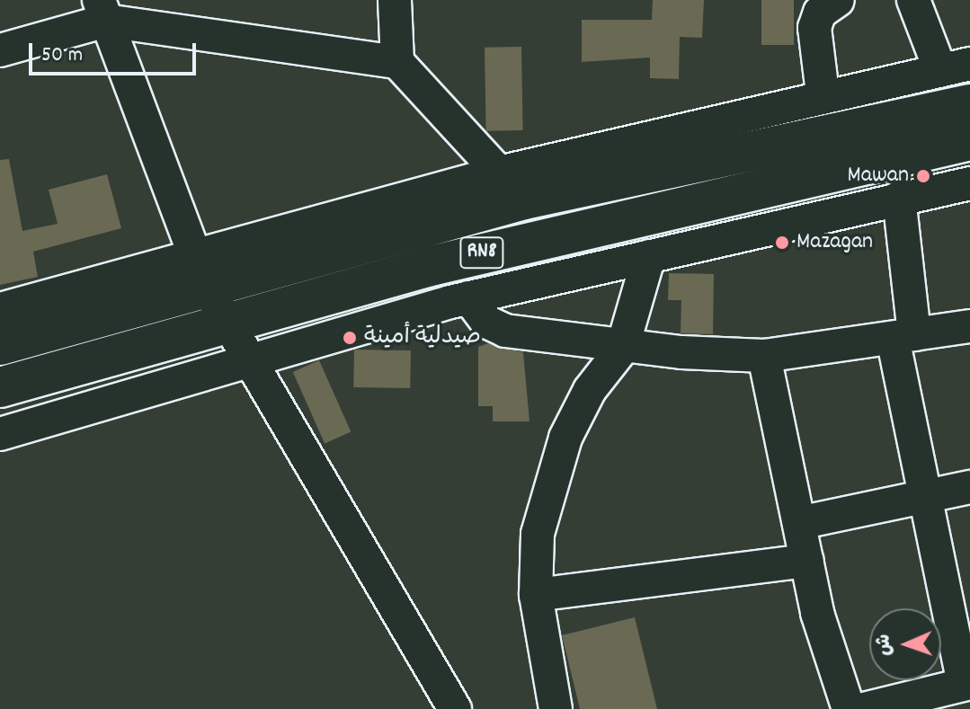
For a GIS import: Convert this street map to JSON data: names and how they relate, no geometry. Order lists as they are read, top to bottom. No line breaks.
{"streets":{"highway":["RN8"]},"places":["Mawan","Mazagan","صيدلية أمينة"],"scale_bar":"50 m","north":"left"}
